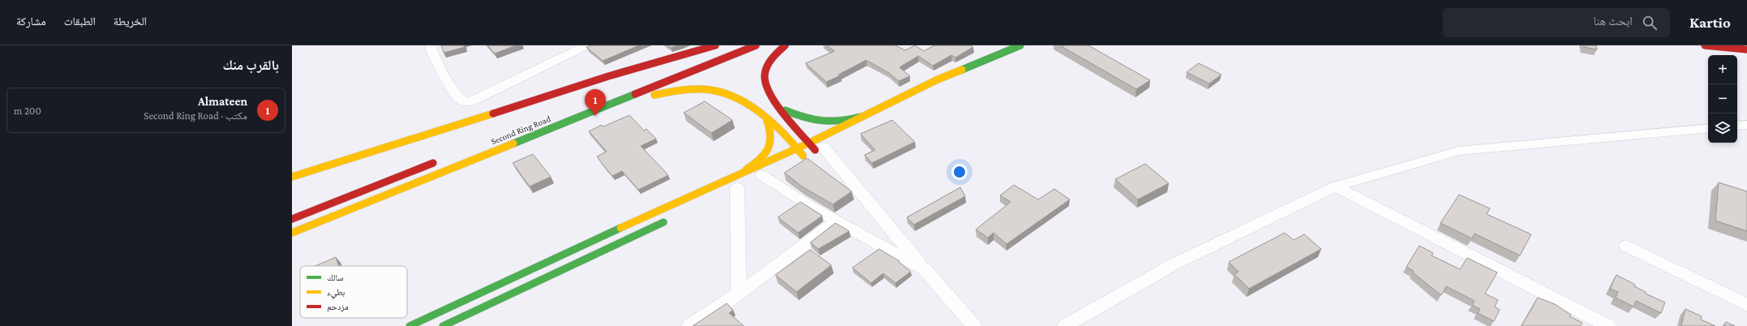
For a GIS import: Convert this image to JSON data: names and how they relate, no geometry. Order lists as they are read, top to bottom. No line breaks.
{"streets":{"main road":["Second Ring Road"]},"legend":["سالك","بطيء","مزدحم"],"page":{"header":"Kartio","search":"ابحث هنا","nav":["الخريطة","الطبقات","مشاركة"],"heading":"بالقرب منك","map_buttons":["+","−"],"list":[{"mark":"1","name":"Almateen","note":"مكتب · Second Ring Road","value":"200 m"}],"pins":"1"}}
